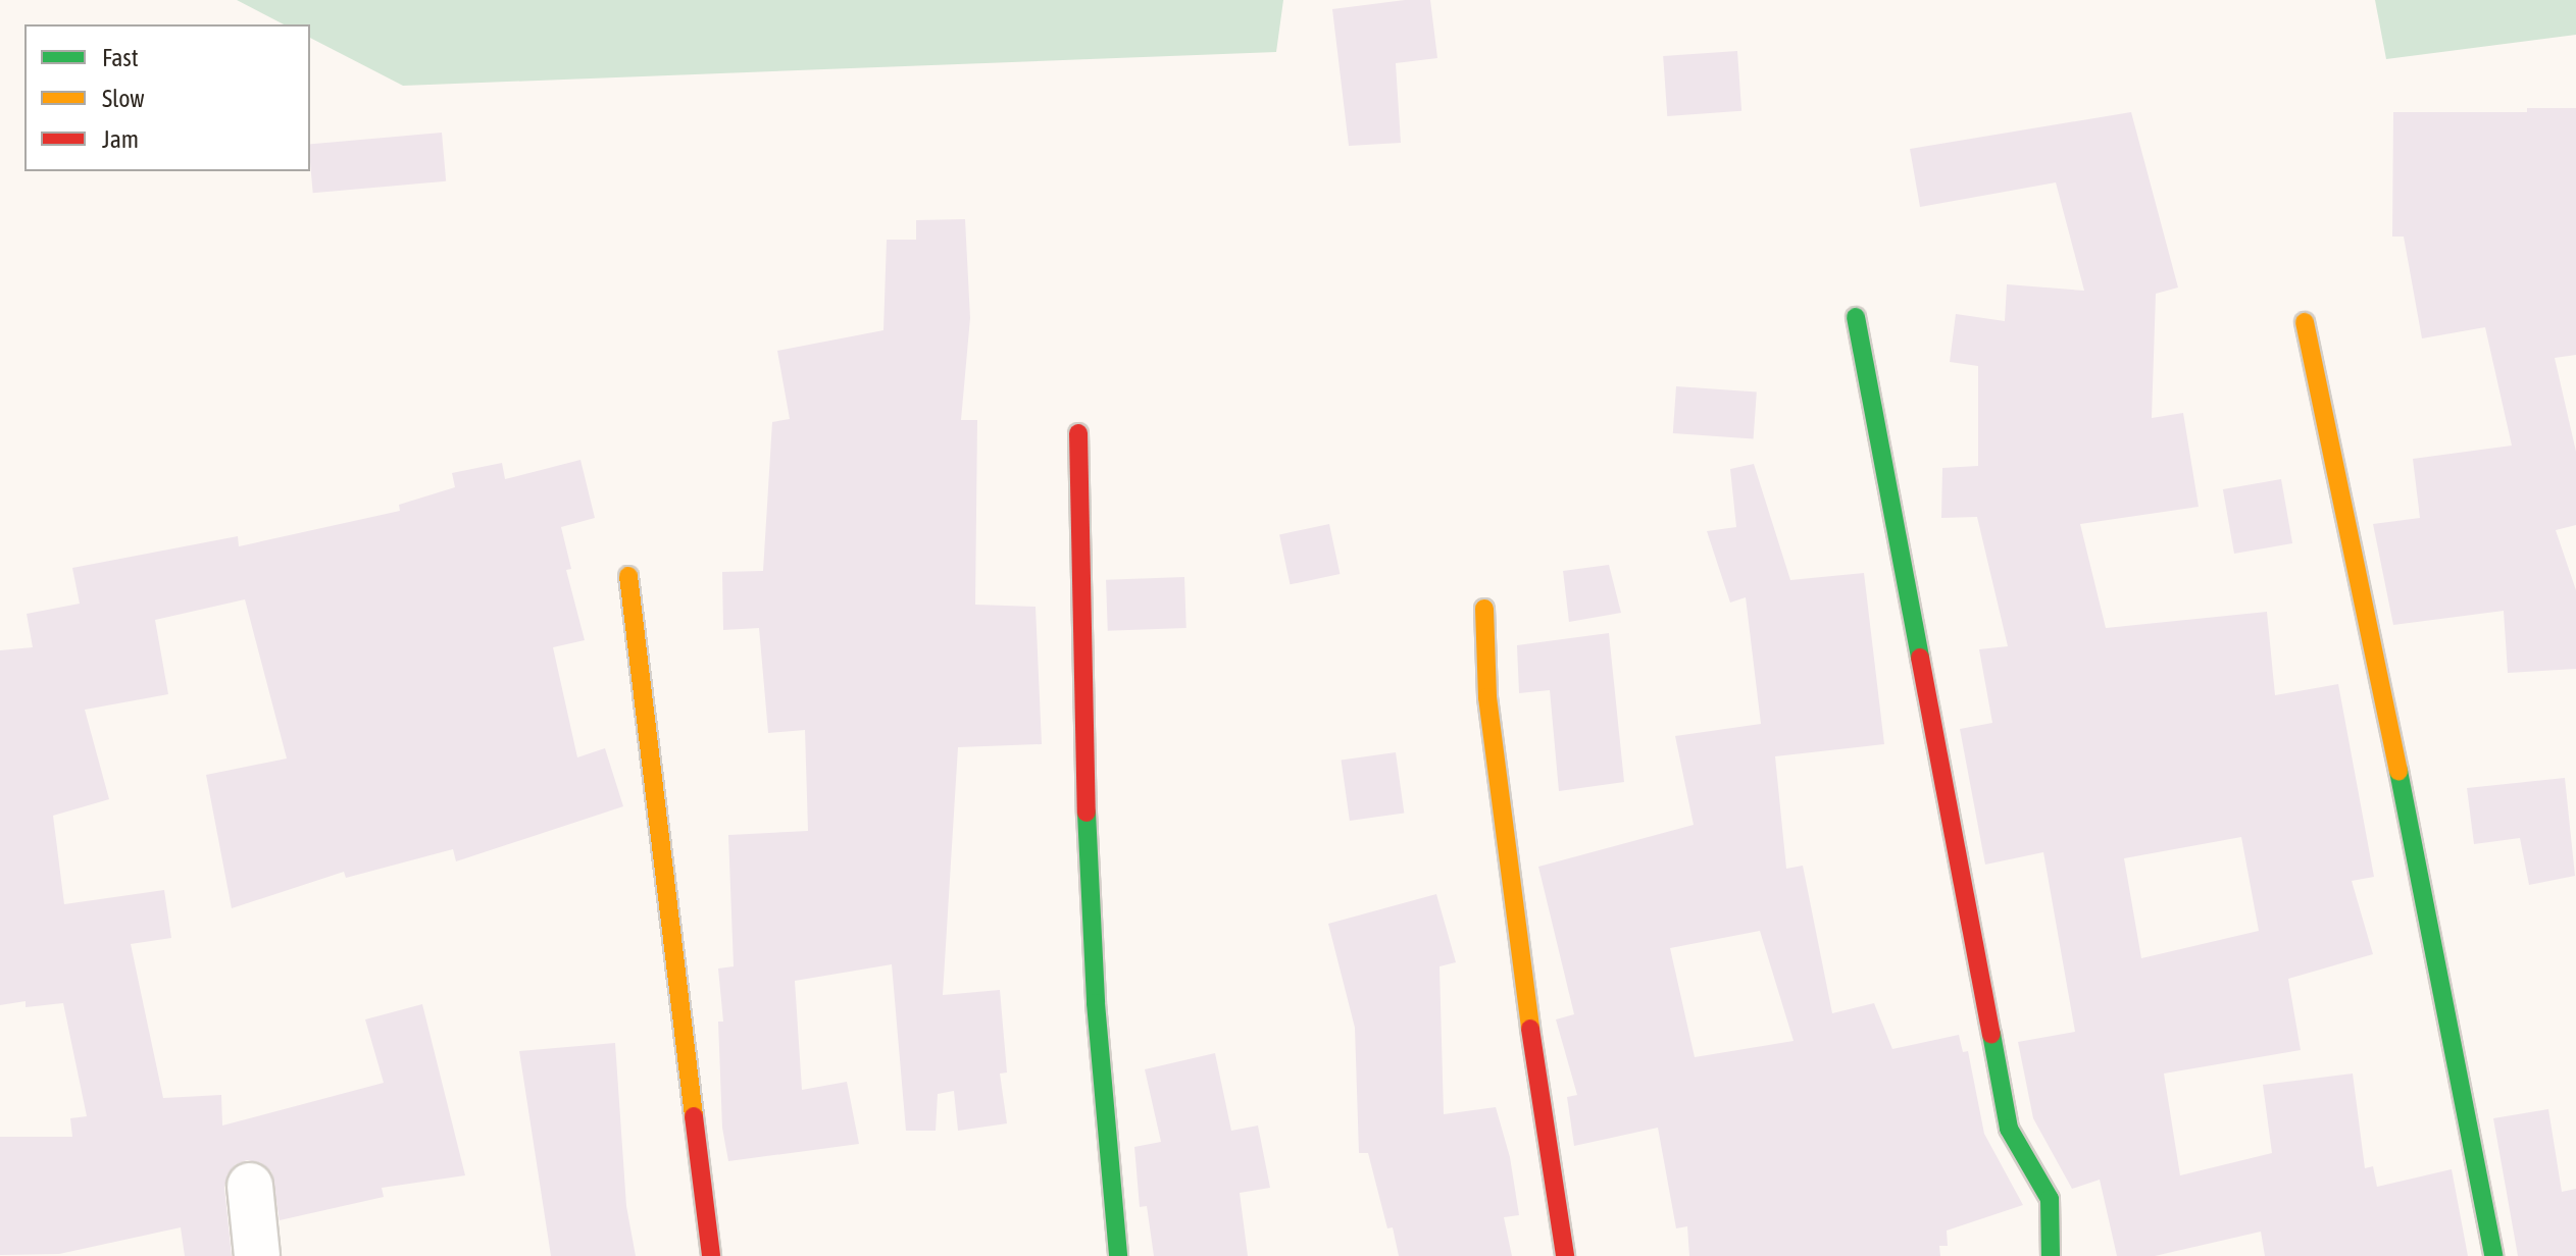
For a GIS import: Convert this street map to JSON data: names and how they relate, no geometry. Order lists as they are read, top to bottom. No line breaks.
{"legend":["Fast","Slow","Jam"]}
